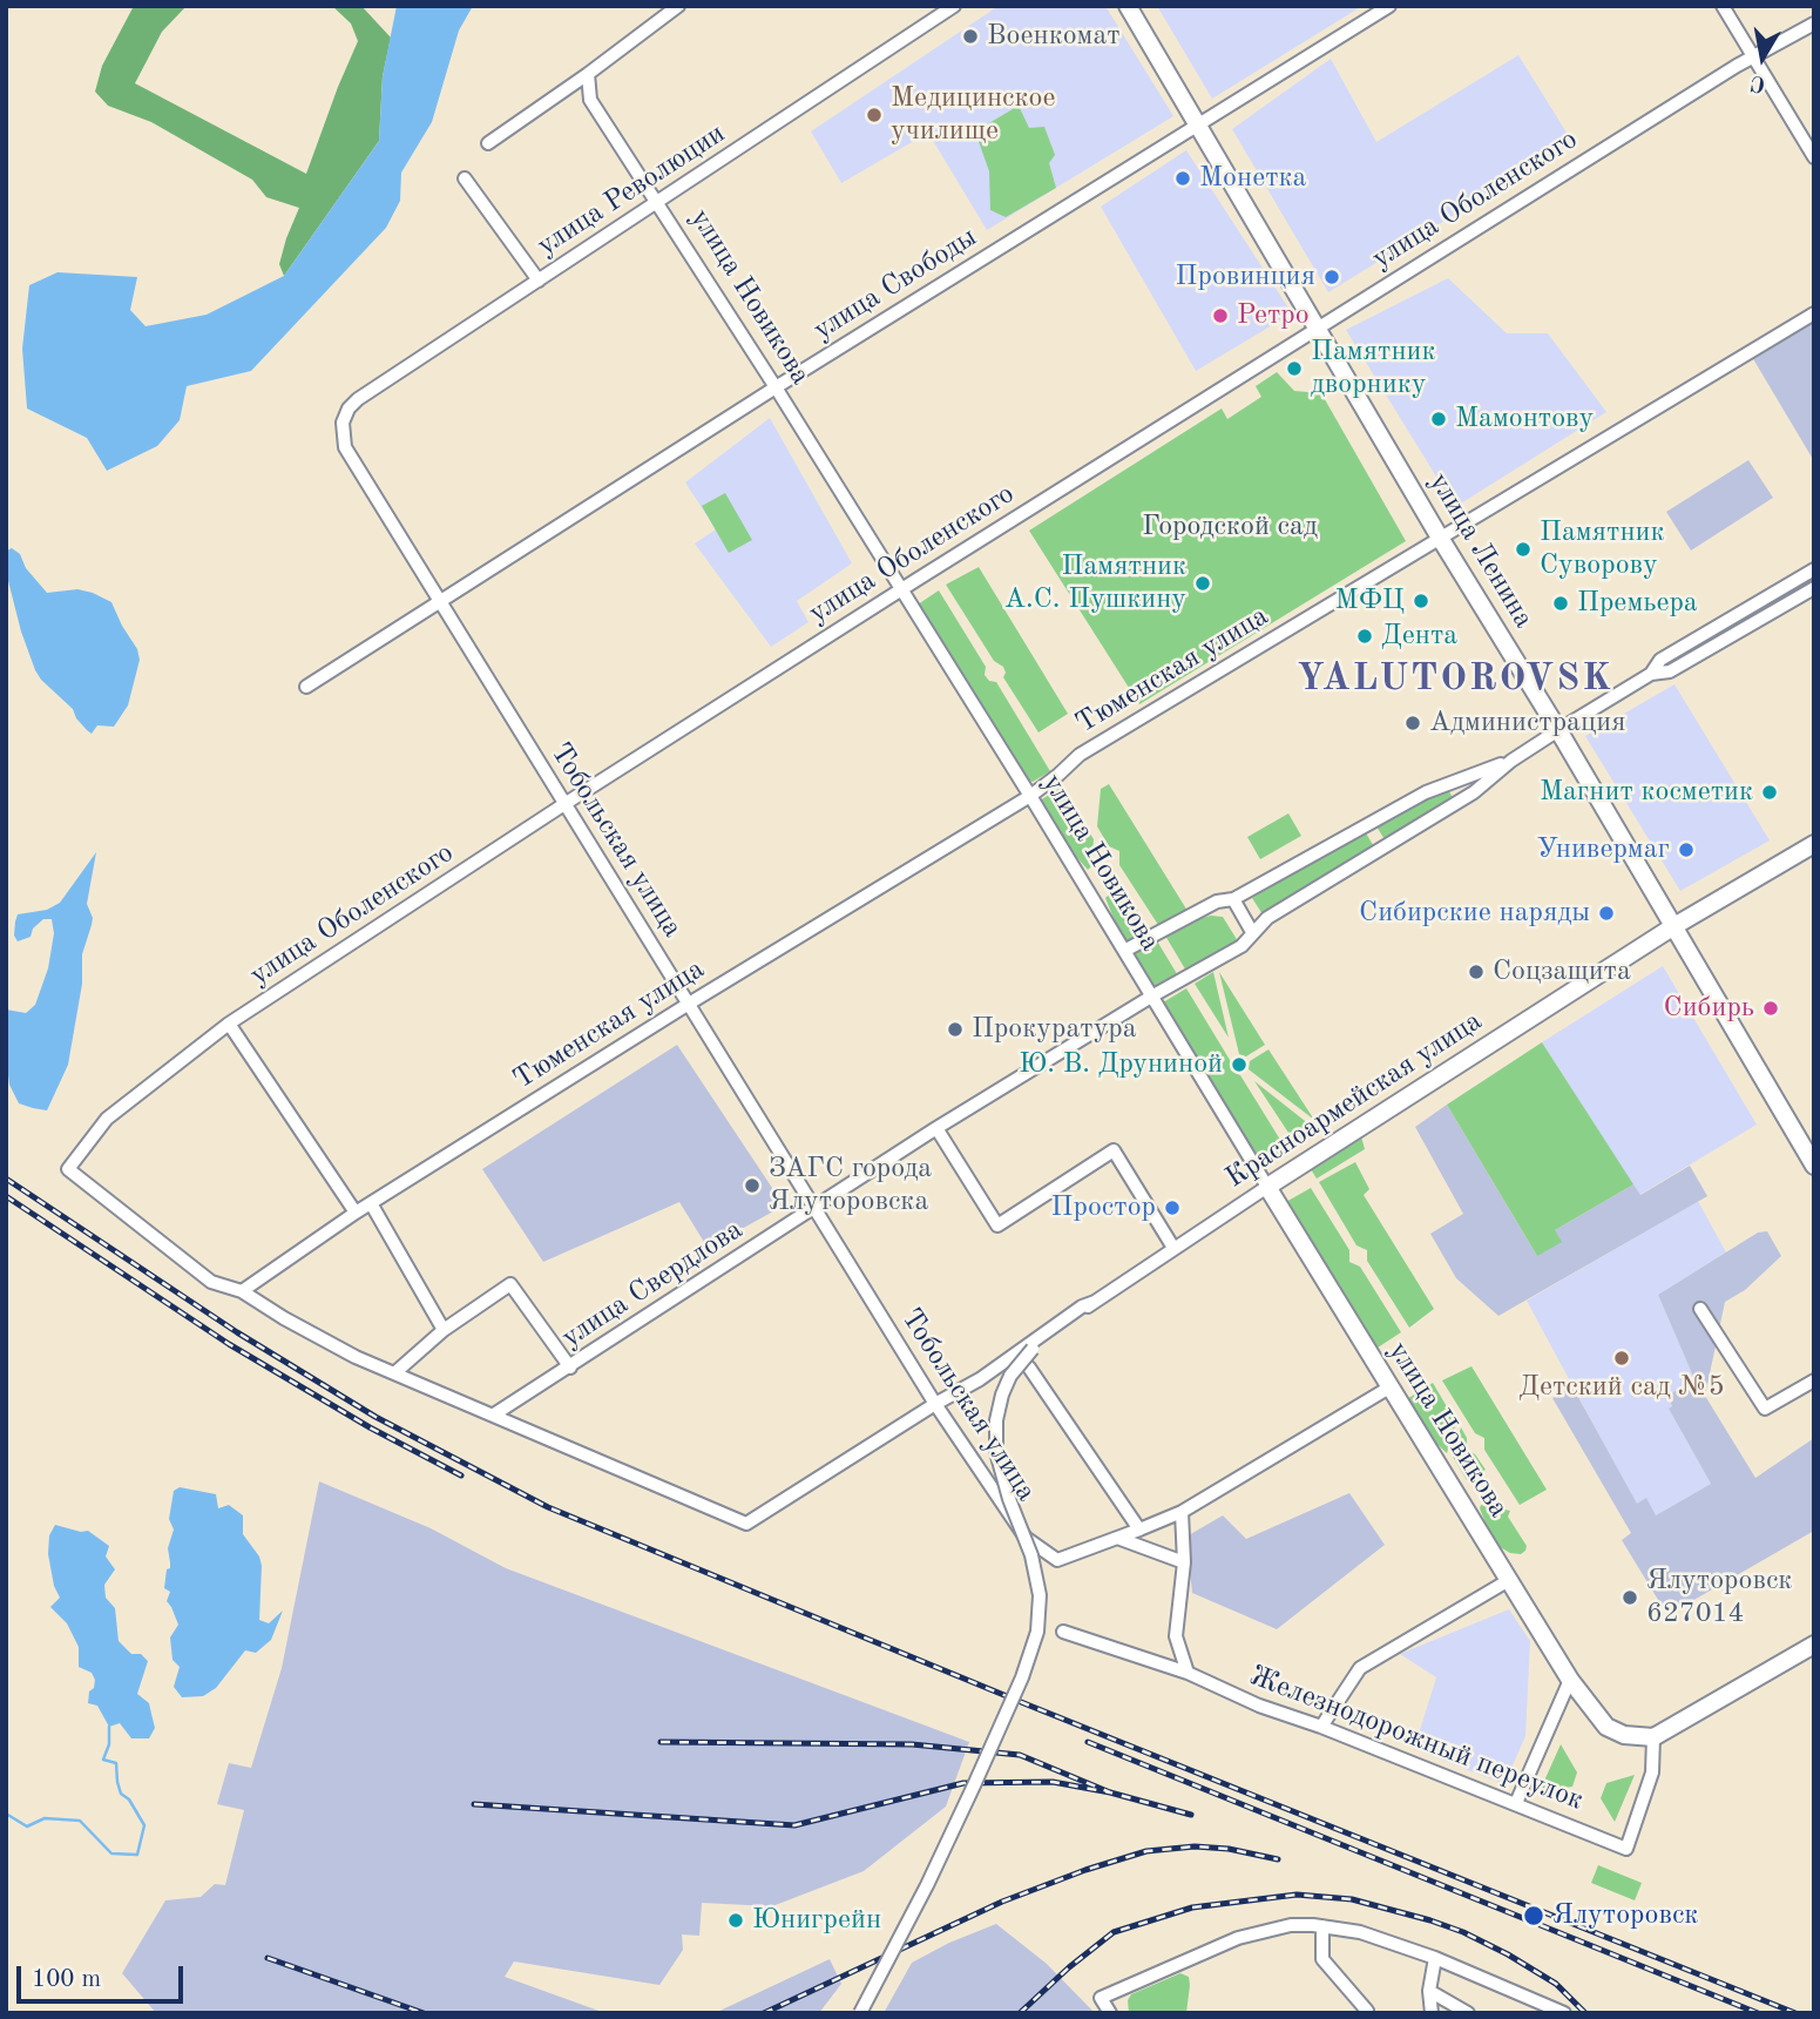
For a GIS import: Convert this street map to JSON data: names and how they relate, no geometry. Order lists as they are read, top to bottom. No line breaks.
{"streets":{"main road":["улица Новикова","улица Ленина","Красноармейская улица"],"street":["улица Революции","улица Оболенского","улица Свободы","Тюменская улица","Тобольская улица","улица Свердлова","Железнодорожный переулок"]},"crossings":[["улица Революции","улица Новикова"],["улица Революции","Тобольская улица"],["улица Оболенского","улица Новикова"],["улица Оболенского","улица Ленина"],["улица Оболенского","Тюменская улица"],["улица Оболенского","Тобольская улица"],["улица Свободы","улица Новикова"],["улица Свободы","улица Ленина"],["улица Свободы","Тобольская улица"],["улица Новикова","Тюменская улица"],["улица Новикова","Красноармейская улица"],["улица Новикова","улица Свердлова"],["улица Новикова","Железнодорожный переулок"],["улица Ленина","Тюменская улица"],["улица Ленина","Красноармейская улица"],["улица Ленина","улица Свердлова"],["Тюменская улица","Тобольская улица"],["Тобольская улица","Красноармейская улица"],["Тобольская улица","улица Свердлова"],["Красноармейская улица","улица Свердлова"]],"districts":["YALUTOROVSK"],"parks":["Городской сад"],"places":["Военкомат","Медицинское училище","Монетка","Провинция","Ретро","Памятник дворнику","Мамонтову","Памятник Суворову","Памятник А.С. Пушкину","МФЦ","Премьера","Дента","Администрация","Магнит косметик","Универмаг","Сибирские наряды","Соцзащита","Сибирь","Прокуратура","Ю. В. Друниной","ЗАГС города Ялуторовска","Простор","Детский сад №5","Ялуторовск 627014","Ялуторовск","Юнигрейн"],"scale_bar":"100 m","north":"bottom"}
